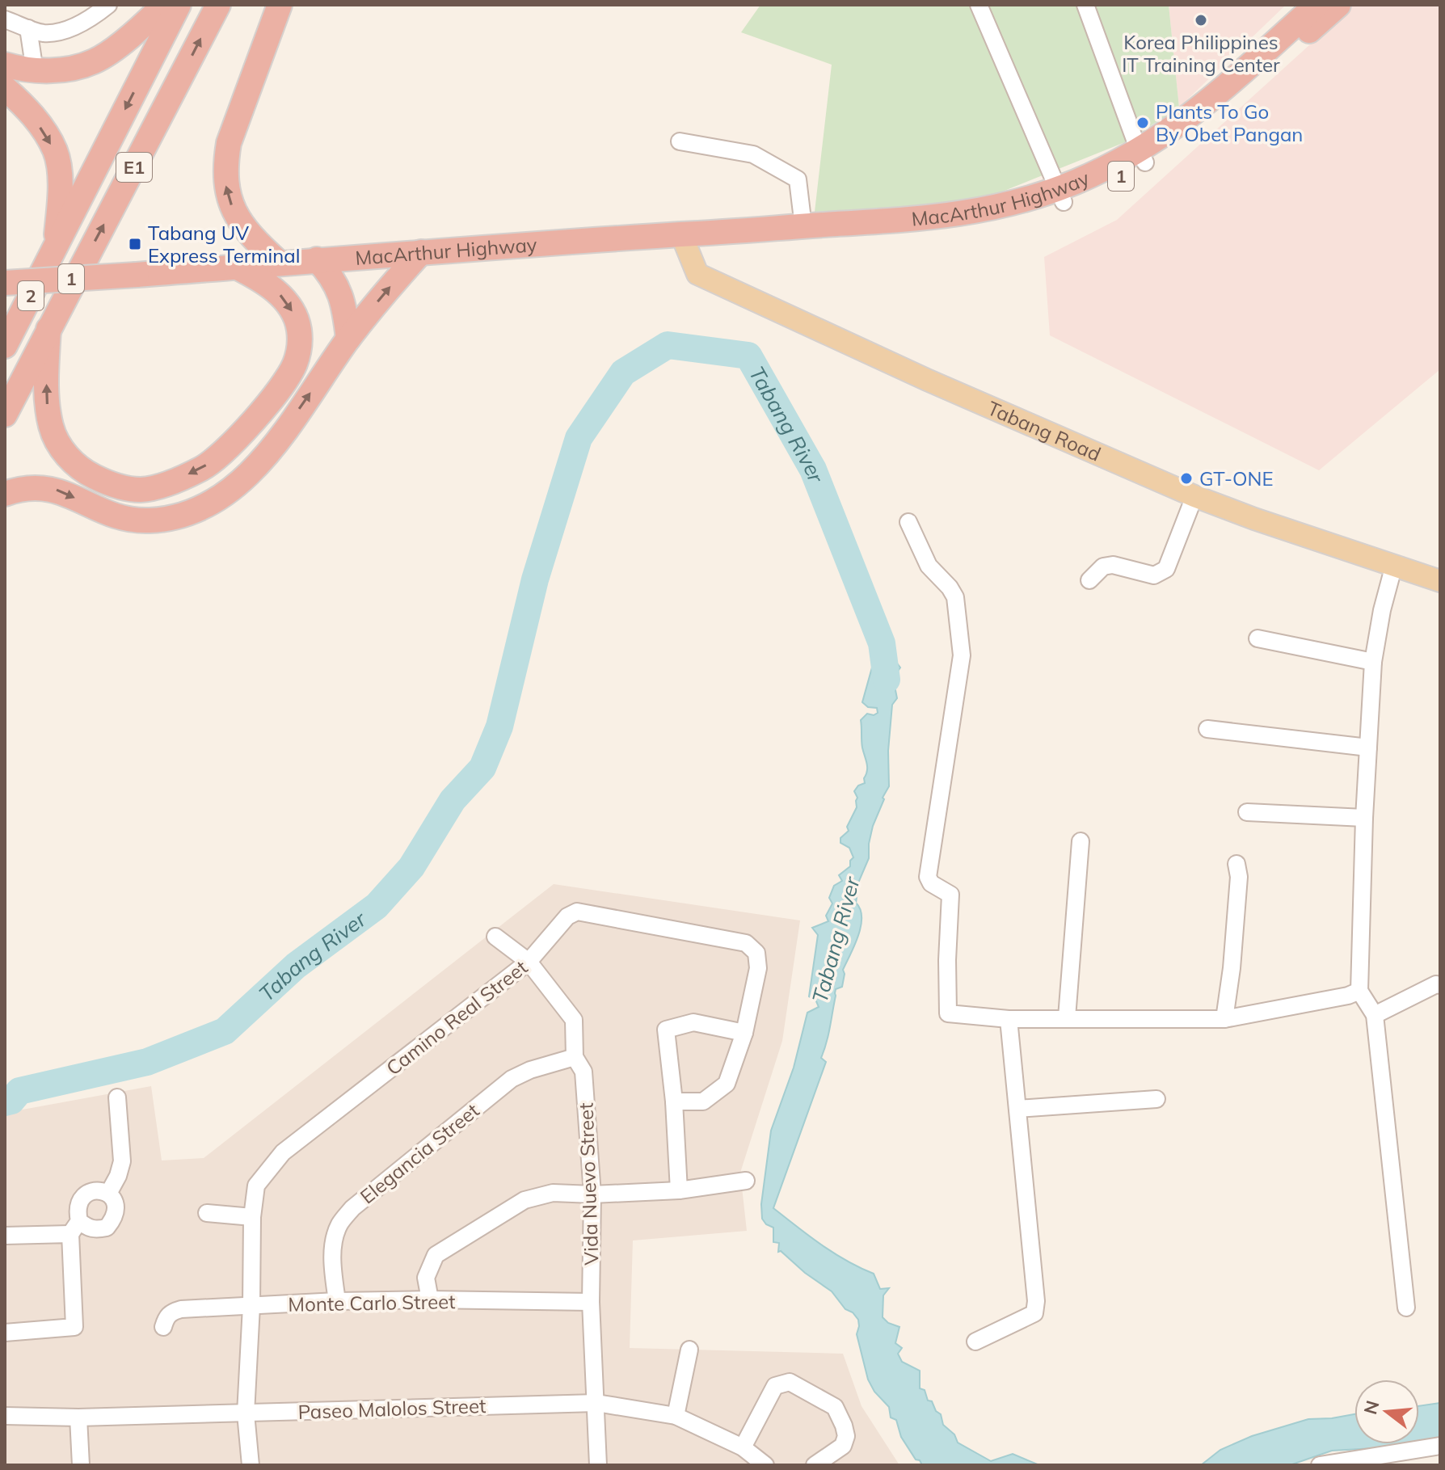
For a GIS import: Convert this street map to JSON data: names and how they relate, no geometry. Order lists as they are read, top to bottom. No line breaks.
{"streets":{"highway":["E1","1","MacArthur Highway","2"],"main road":["Tabang Road"],"street":["Camino Real Street","Elegancia Street","Vida Nuevo Street","Monte Carlo Street","Paseo Malolos Street"]},"crossings":[["E1","2"],["MacArthur Highway","Tabang Road"],["Camino Real Street","Vida Nuevo Street"],["Camino Real Street","Monte Carlo Street"],["Camino Real Street","Paseo Malolos Street"],["Elegancia Street","Vida Nuevo Street"],["Elegancia Street","Monte Carlo Street"],["Vida Nuevo Street","Monte Carlo Street"],["Vida Nuevo Street","Paseo Malolos Street"]],"water":["Tabang River"],"places":{"other":["Korea Philippines IT Training Center","Plants To Go By Obet Pangan","GT-ONE"],"transit":["Tabang UV Express Terminal"]},"north":"left"}
